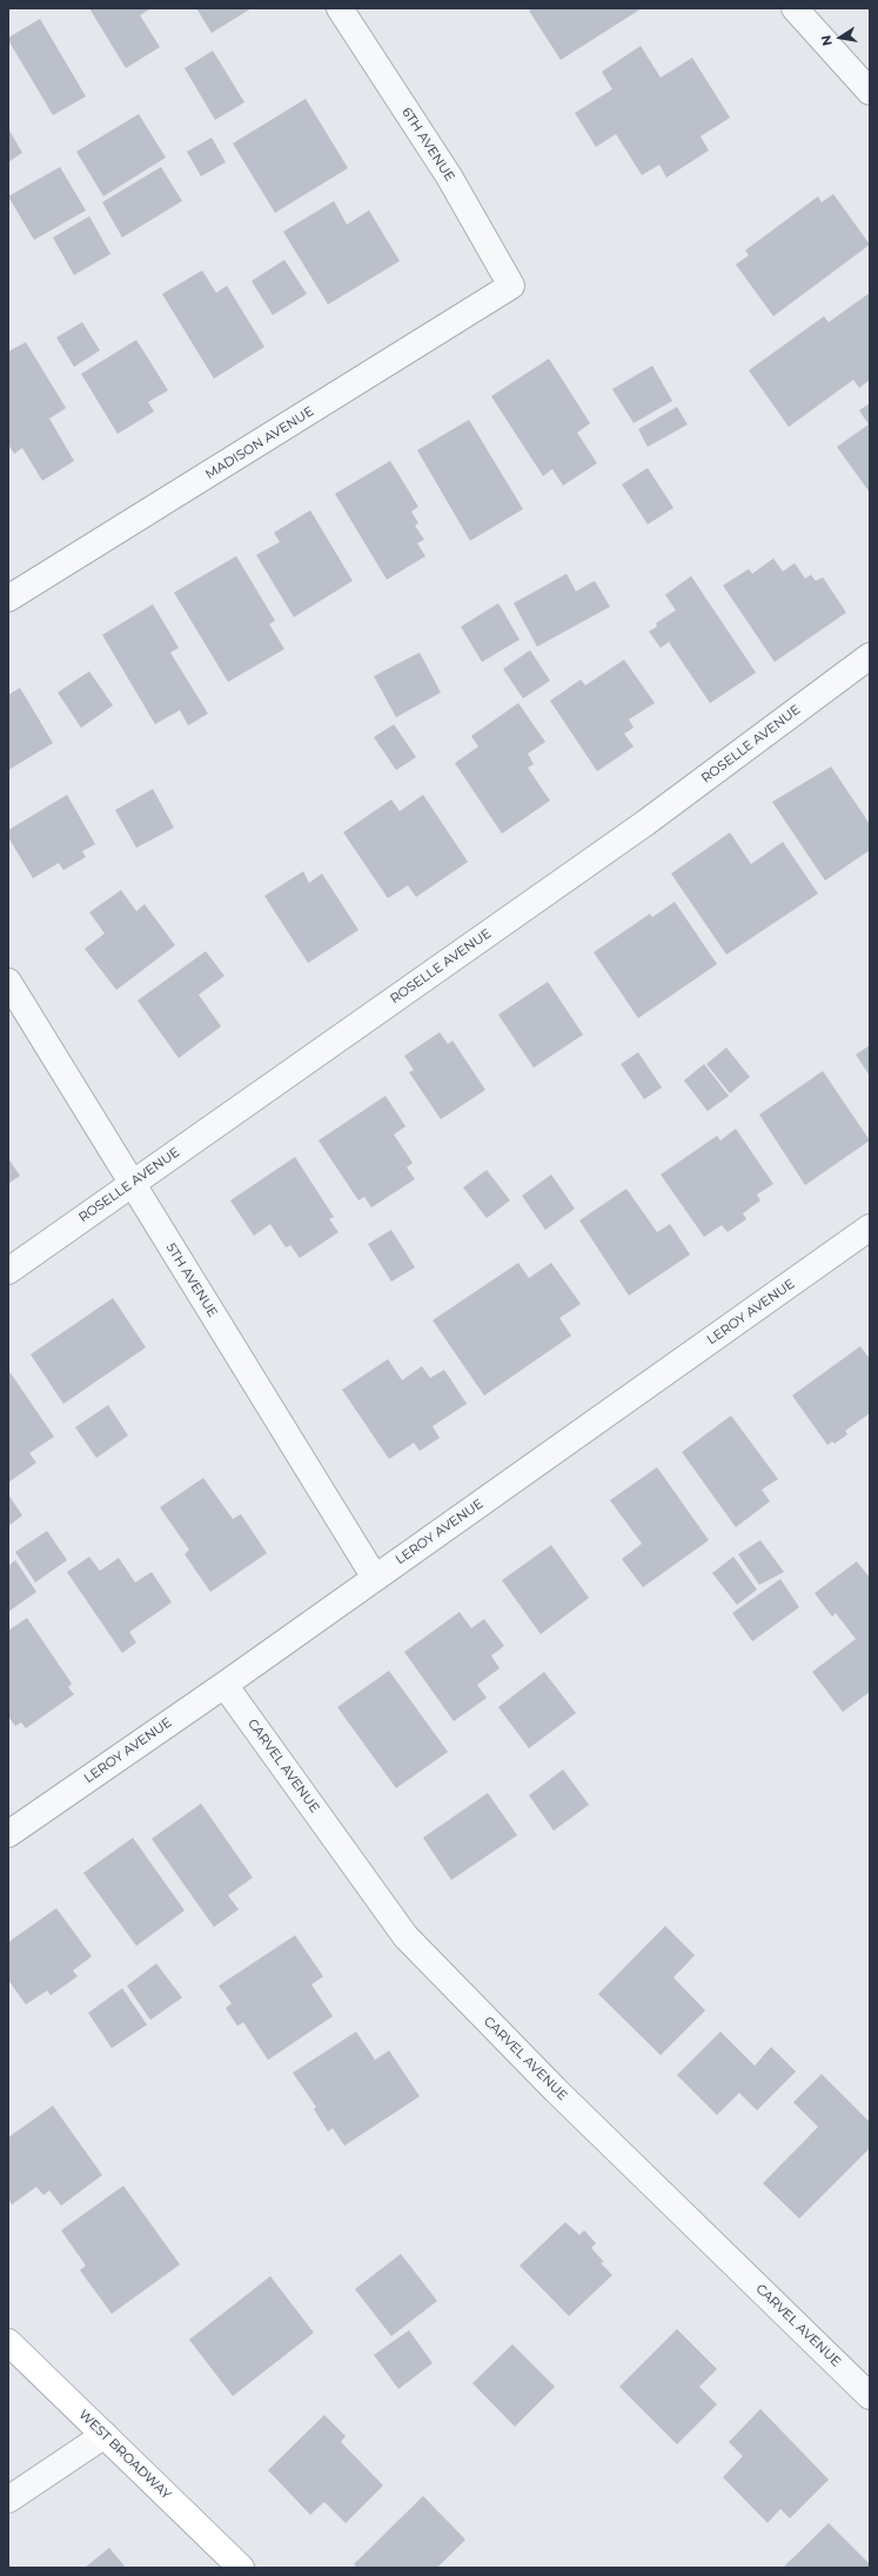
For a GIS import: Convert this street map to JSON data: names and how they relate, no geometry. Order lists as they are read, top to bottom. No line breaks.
{"streets":{"main road":["WEST BROADWAY"],"street":["6TH AVENUE","MADISON AVENUE","ROSELLE AVENUE","5TH AVENUE","LEROY AVENUE","CARVEL AVENUE"]},"crossings":[["6TH AVENUE","MADISON AVENUE"],["ROSELLE AVENUE","5TH AVENUE"],["5TH AVENUE","LEROY AVENUE"],["LEROY AVENUE","CARVEL AVENUE"]],"north":"left"}
